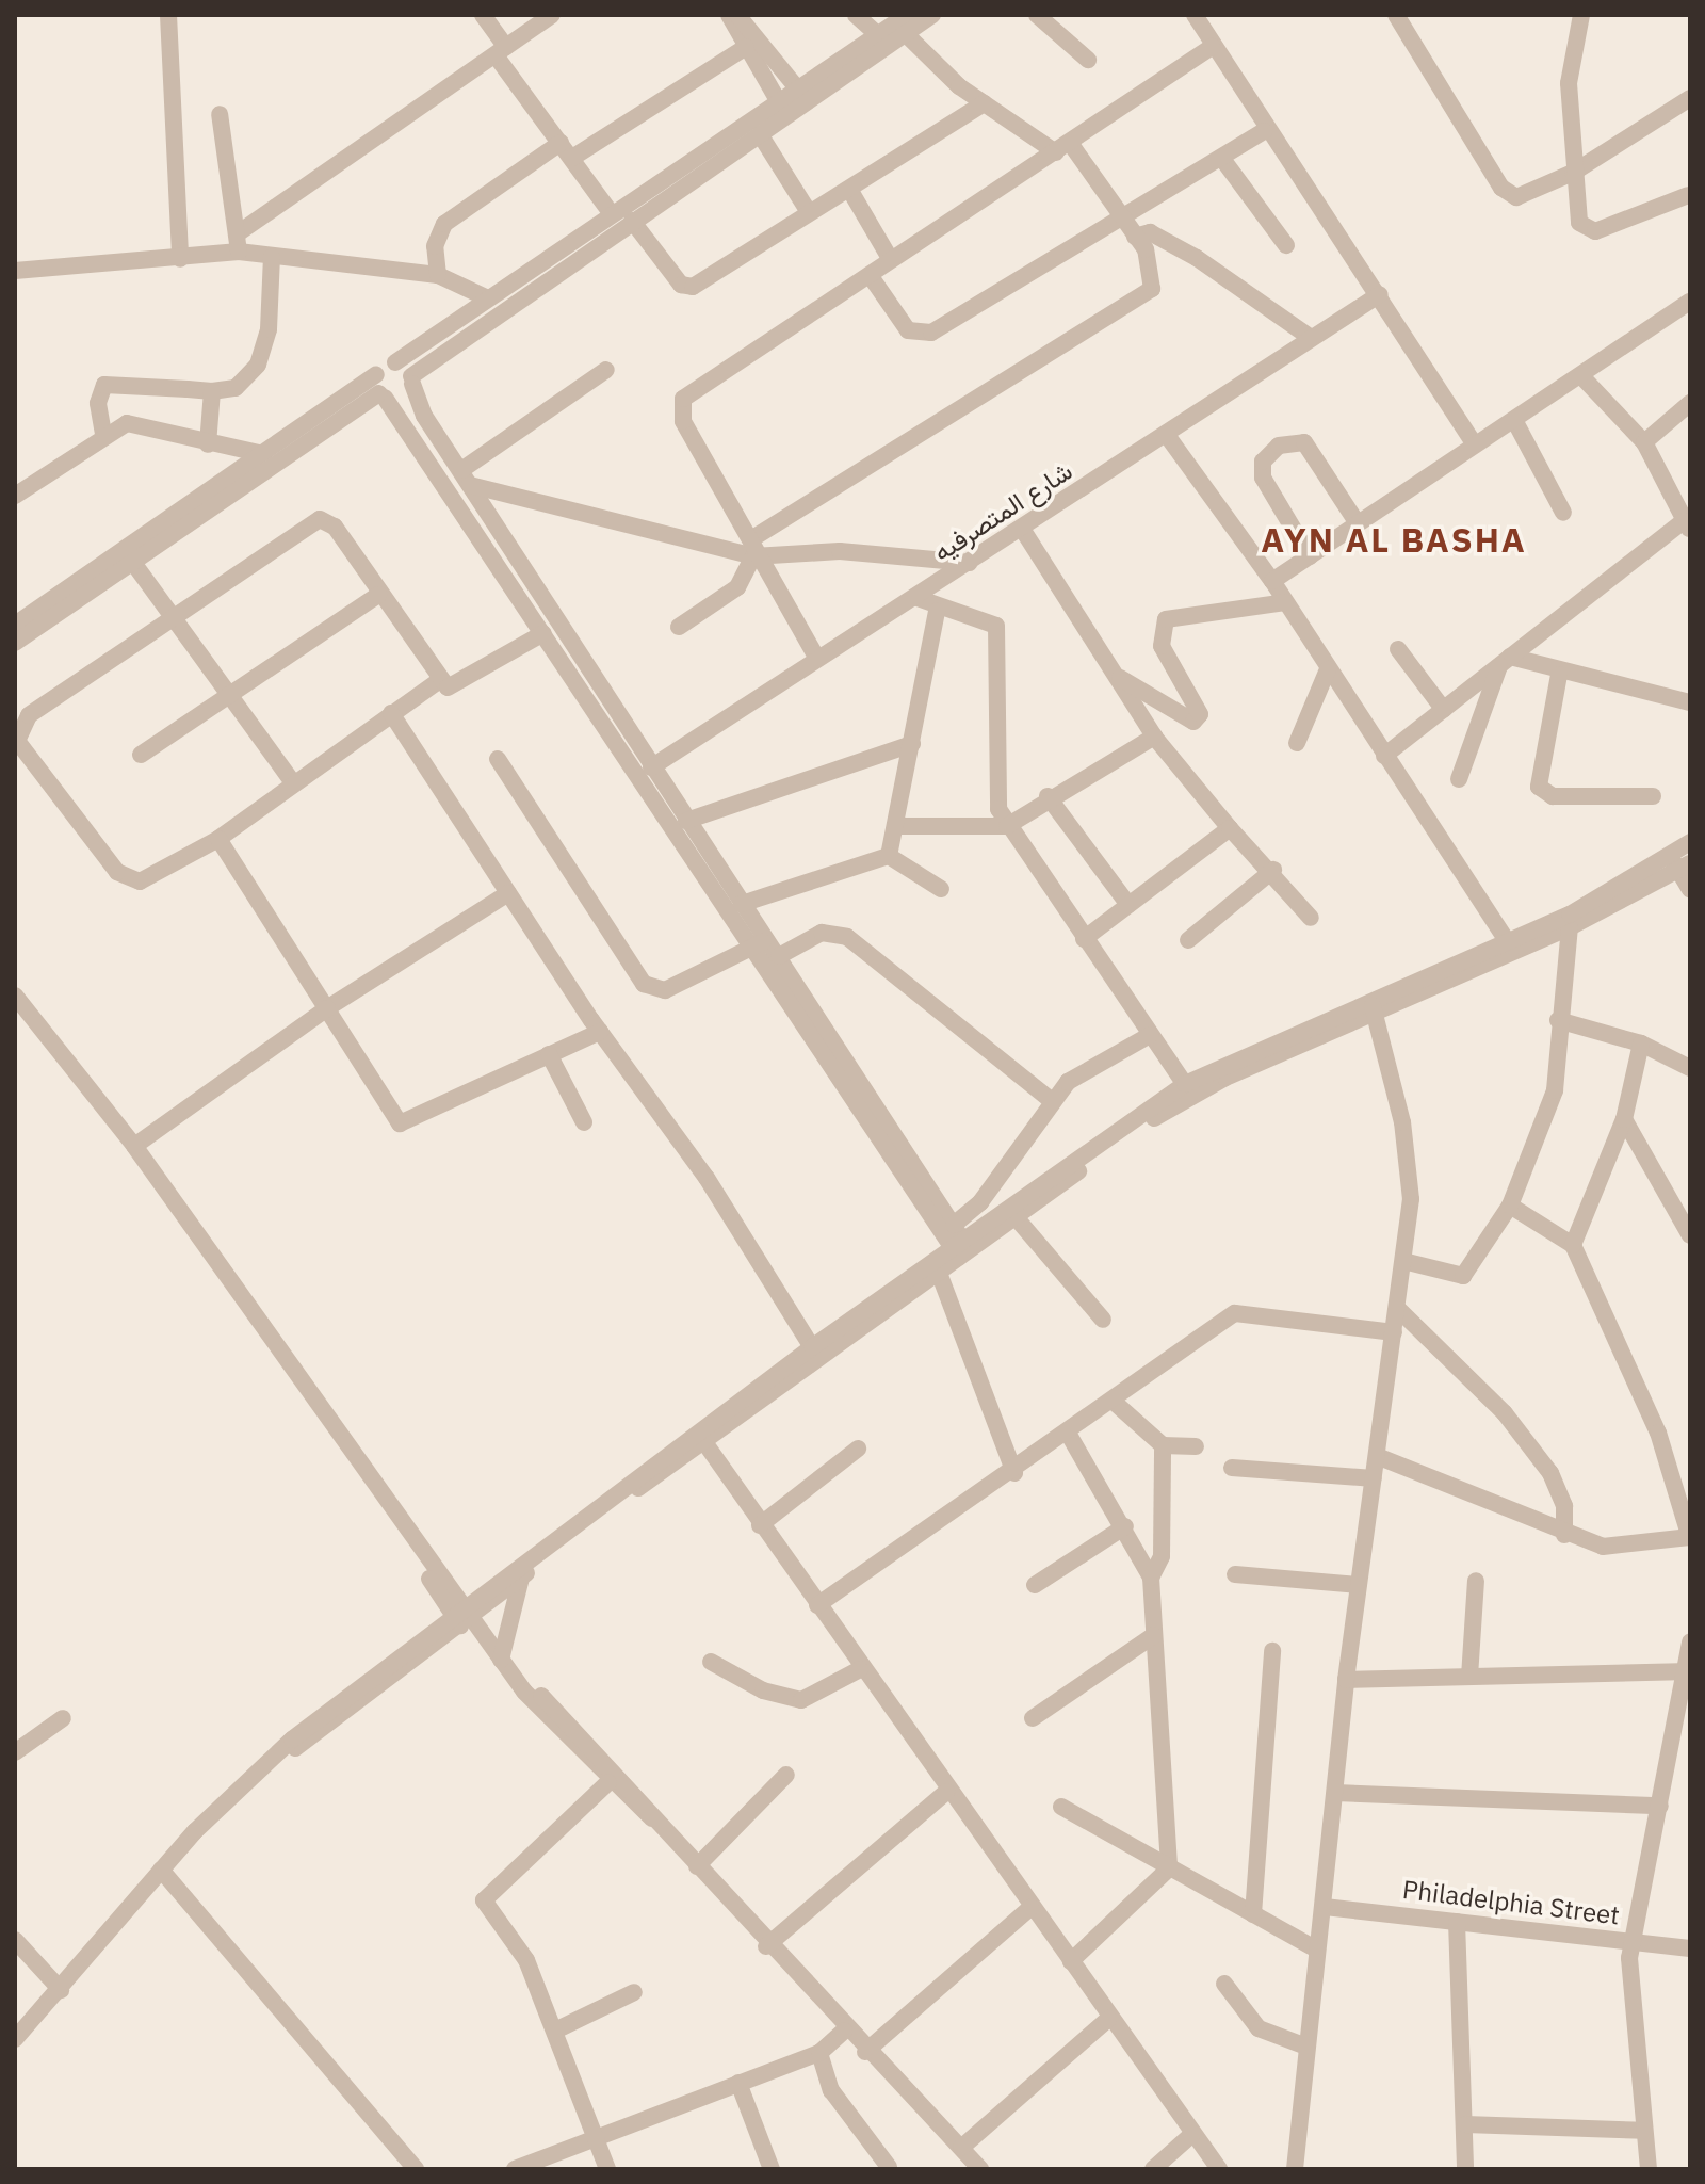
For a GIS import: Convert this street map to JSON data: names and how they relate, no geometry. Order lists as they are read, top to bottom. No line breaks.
{"streets":{"street":["شارع المتصرفيه","Philadelphia Street"]},"districts":["AYN AL BASHA"]}
